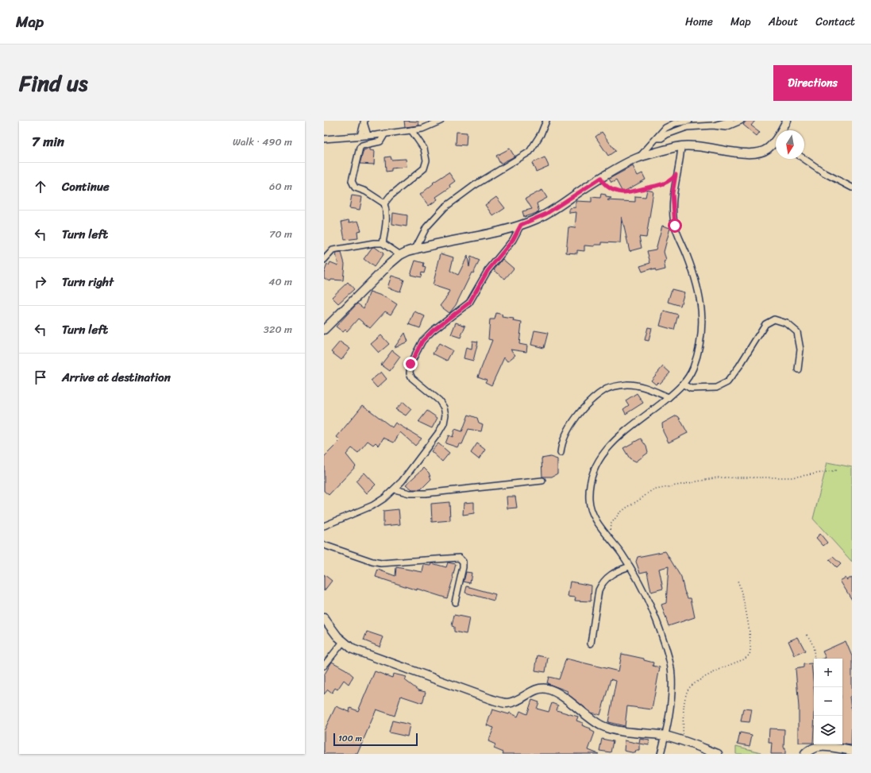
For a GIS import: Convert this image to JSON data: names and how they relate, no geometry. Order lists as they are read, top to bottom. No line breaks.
{"scale_bar":"100 m","north":"bottom","page":{"header":"Map","nav":["Home","Map","About","Contact"],"title":"Find us","buttons":"Directions","heading":["7 min","Walk · 490 m"],"list":[["Continue","60 m"],["Turn left","70 m"],["Turn right","40 m"],["Turn left","320 m"],"Arrive at destination"],"map_buttons":["+","−"],"scale":"100 m"}}
